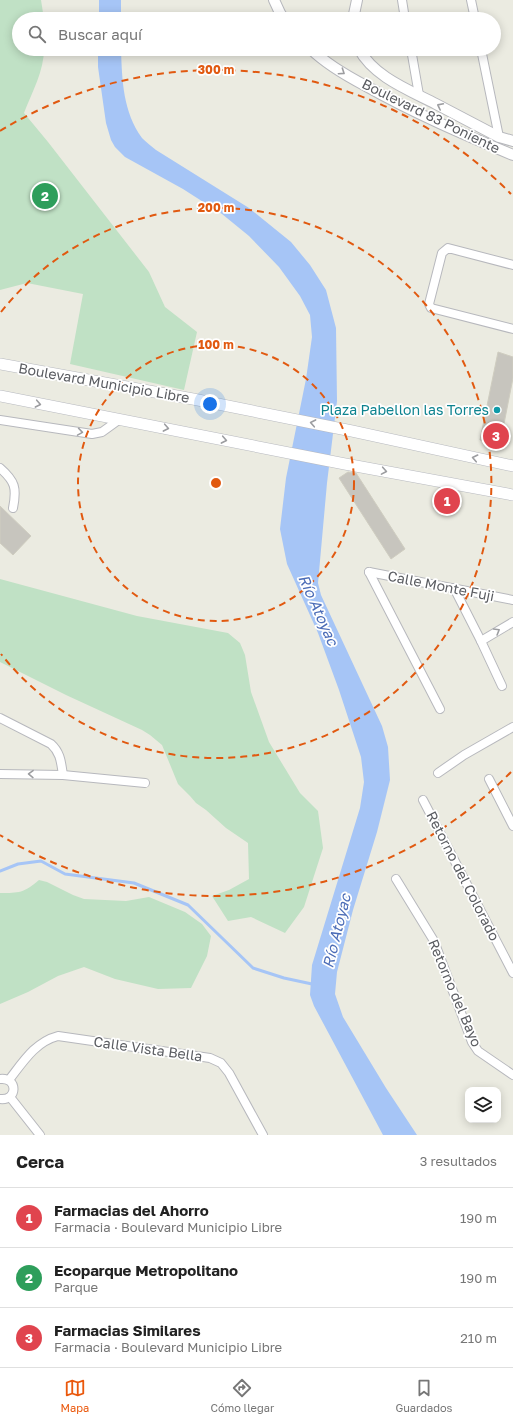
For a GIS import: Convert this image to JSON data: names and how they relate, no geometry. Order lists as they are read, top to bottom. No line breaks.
{"streets":{"main road":["Boulevard Municipio Libre"],"street":["Boulevard 83 Poniente","Calle Monte Fuji","Retorno del Colorado","Retorno del Bayo","Calle Vista Bella"]},"water":["Río Atoyac"],"places":["Plaza Pabellon las Torres"],"page":{"search":"Buscar aquí","pins":["2","3","1"],"heading":["Cerca","3 resultados"],"list":[{"mark":"1","name":"Farmacias del Ahorro","note":"Farmacia · Boulevard Municipio Libre","value":"190 m"},{"mark":"2","name":"Ecoparque Metropolitano","note":"Parque","value":"190 m"},{"mark":"3","name":"Farmacias Similares","note":"Farmacia · Boulevard Municipio Libre","value":"210 m"}],"nav":["Mapa","Cómo llegar","Guardados"]},"rings":["300 m","200 m","100 m"]}
